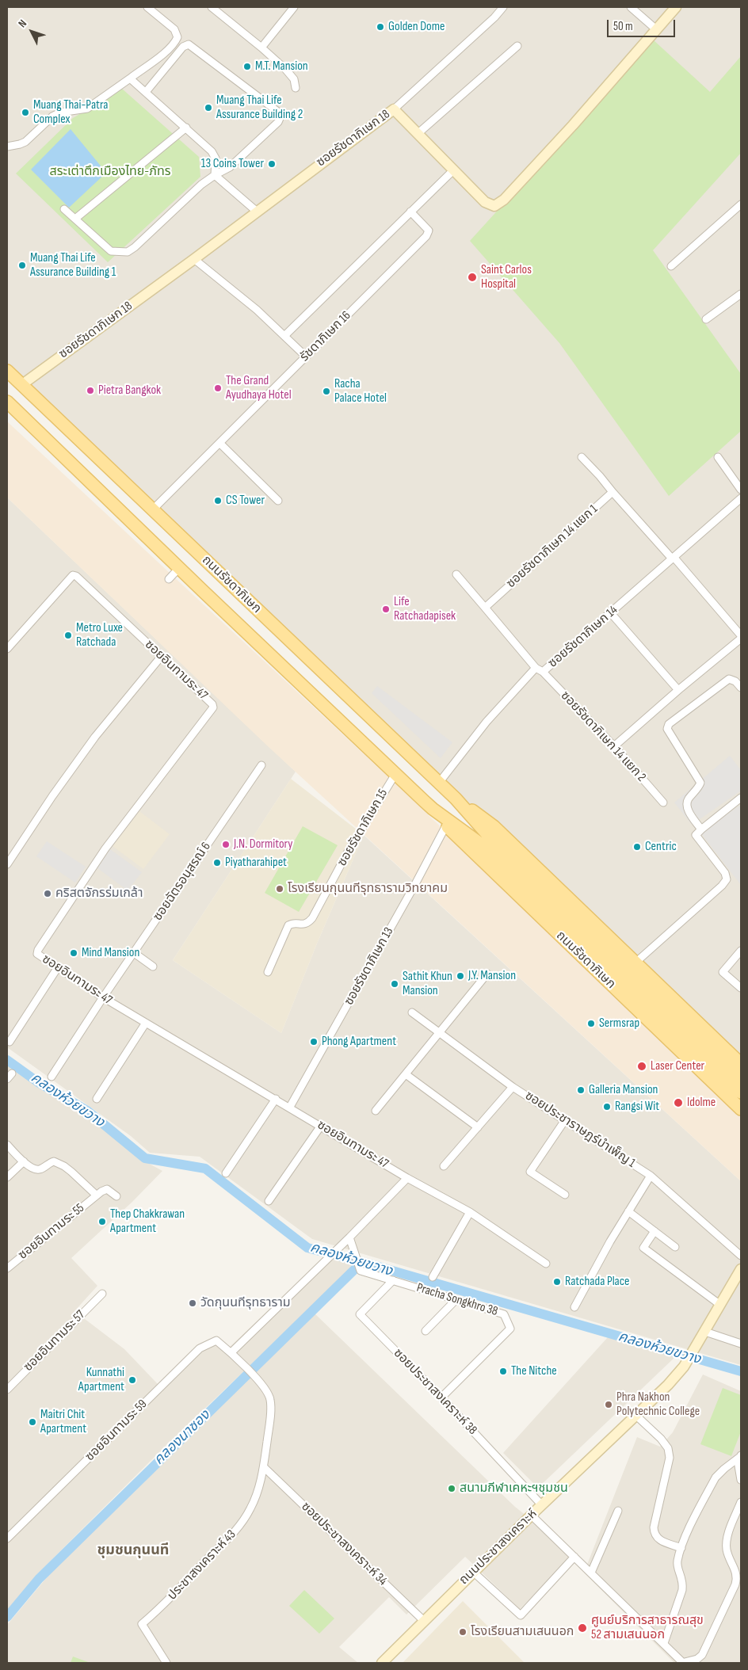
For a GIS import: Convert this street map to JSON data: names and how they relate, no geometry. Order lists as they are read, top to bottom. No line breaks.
{"streets":{"main road":["ถนนรัชดาภิเษก"],"street":["ซอยรัชดาภิเษก 18","รัชดาภิเษก 16","ซอยรัชดาภิเษก 14 แยก 1","ซอยรัชดาภิเษก 14","ซอยอินทามระ 47","ซอยรัชดาภิเษก 14 แยก 2","ซอยรัชดาภิเษก 15","ซอยฉัตรอนุสรณ์ 6","ซอยรัชดาภิเษก 13","ซอยประชาราษฎร์บำเพ็ญ 1","ซอยอินทามระ 55","Pracha Songkhro 38","ซอยอินทามระ 57","ซอยประชาสงเคราะห์ 38","ซอยอินทามระ 59","ซอยประชาสงเคราะห์ 34","ถนนประชาสงเคราะห์","ประชาสงเคราะห์ 43"]},"crossings":[["ซอยรัชดาภิเษก 18","ถนนรัชดาภิเษก"],["รัชดาภิเษก 16","ถนนรัชดาภิเษก"],["ถนนรัชดาภิเษก","ซอยรัชดาภิเษก 14"],["ถนนรัชดาภิเษก","ซอยรัชดาภิเษก 15"],["ถนนรัชดาภิเษก","ซอยรัชดาภิเษก 13"],["ซอยรัชดาภิเษก 14","ซอยรัชดาภิเษก 14 แยก 2"],["ซอยอินทามระ 47","ซอยฉัตรอนุสรณ์ 6"],["ซอยอินทามระ 47","ซอยรัชดาภิเษก 13"],["Pracha Songkhro 38","ซอยประชาสงเคราะห์ 38"],["ซอยประชาสงเคราะห์ 38","ถนนประชาสงเคราะห์"],["ซอยอินทามระ 59","ประชาสงเคราะห์ 43"],["ซอยประชาสงเคราะห์ 34","ถนนประชาสงเคราะห์"],["ซอยประชาสงเคราะห์ 34","ประชาสงเคราะห์ 43"]],"districts":["ชุมชนกุนนที"],"water":["คลองห้วยขวาง","คลองนาซอง"],"parks":["สระเต่าตึกเมืองไทย-ภัทร"],"places":["Golden Dome","M.T. Mansion","Muang Thai Life Assurance Building 2","Muang Thai-Patra Complex","13 Coins Tower","Muang Thai Life Assurance Building 1","Saint Carlos Hospital","The Grand Ayudhaya Hotel","Pietra Bangkok","Racha Palace Hotel","CS Tower","Life Ratchadapisek","Metro Luxe Ratchada","J.N. Dormitory","Centric","Piyatharahipet","โรงเรียนกุนนทีรุทธารามวิทยาคม","คริสตจักรร่มเกล้า","Mind Mansion","J.Y. Mansion","Sathit Khun Mansion","Sermsrap","Phong Apartment","Laser Center","Galleria Mansion","Idolme","Rangsi Wit","Thep Chakkrawan Apartment","Ratchada Place","วัดกุนนทีรุทธาราม","The Nitche","Kunnathi Apartment","Phra Nakhon Polytechnic College","Maitri Chit Apartment","สนามกีฬาเคหะฯชุมชน","ศูนย์บริการสาธารณสุข 52 สามเสนนอก","โรงเรียนสามเสนนอก"],"scale_bar":"50 m","north":"top left"}
